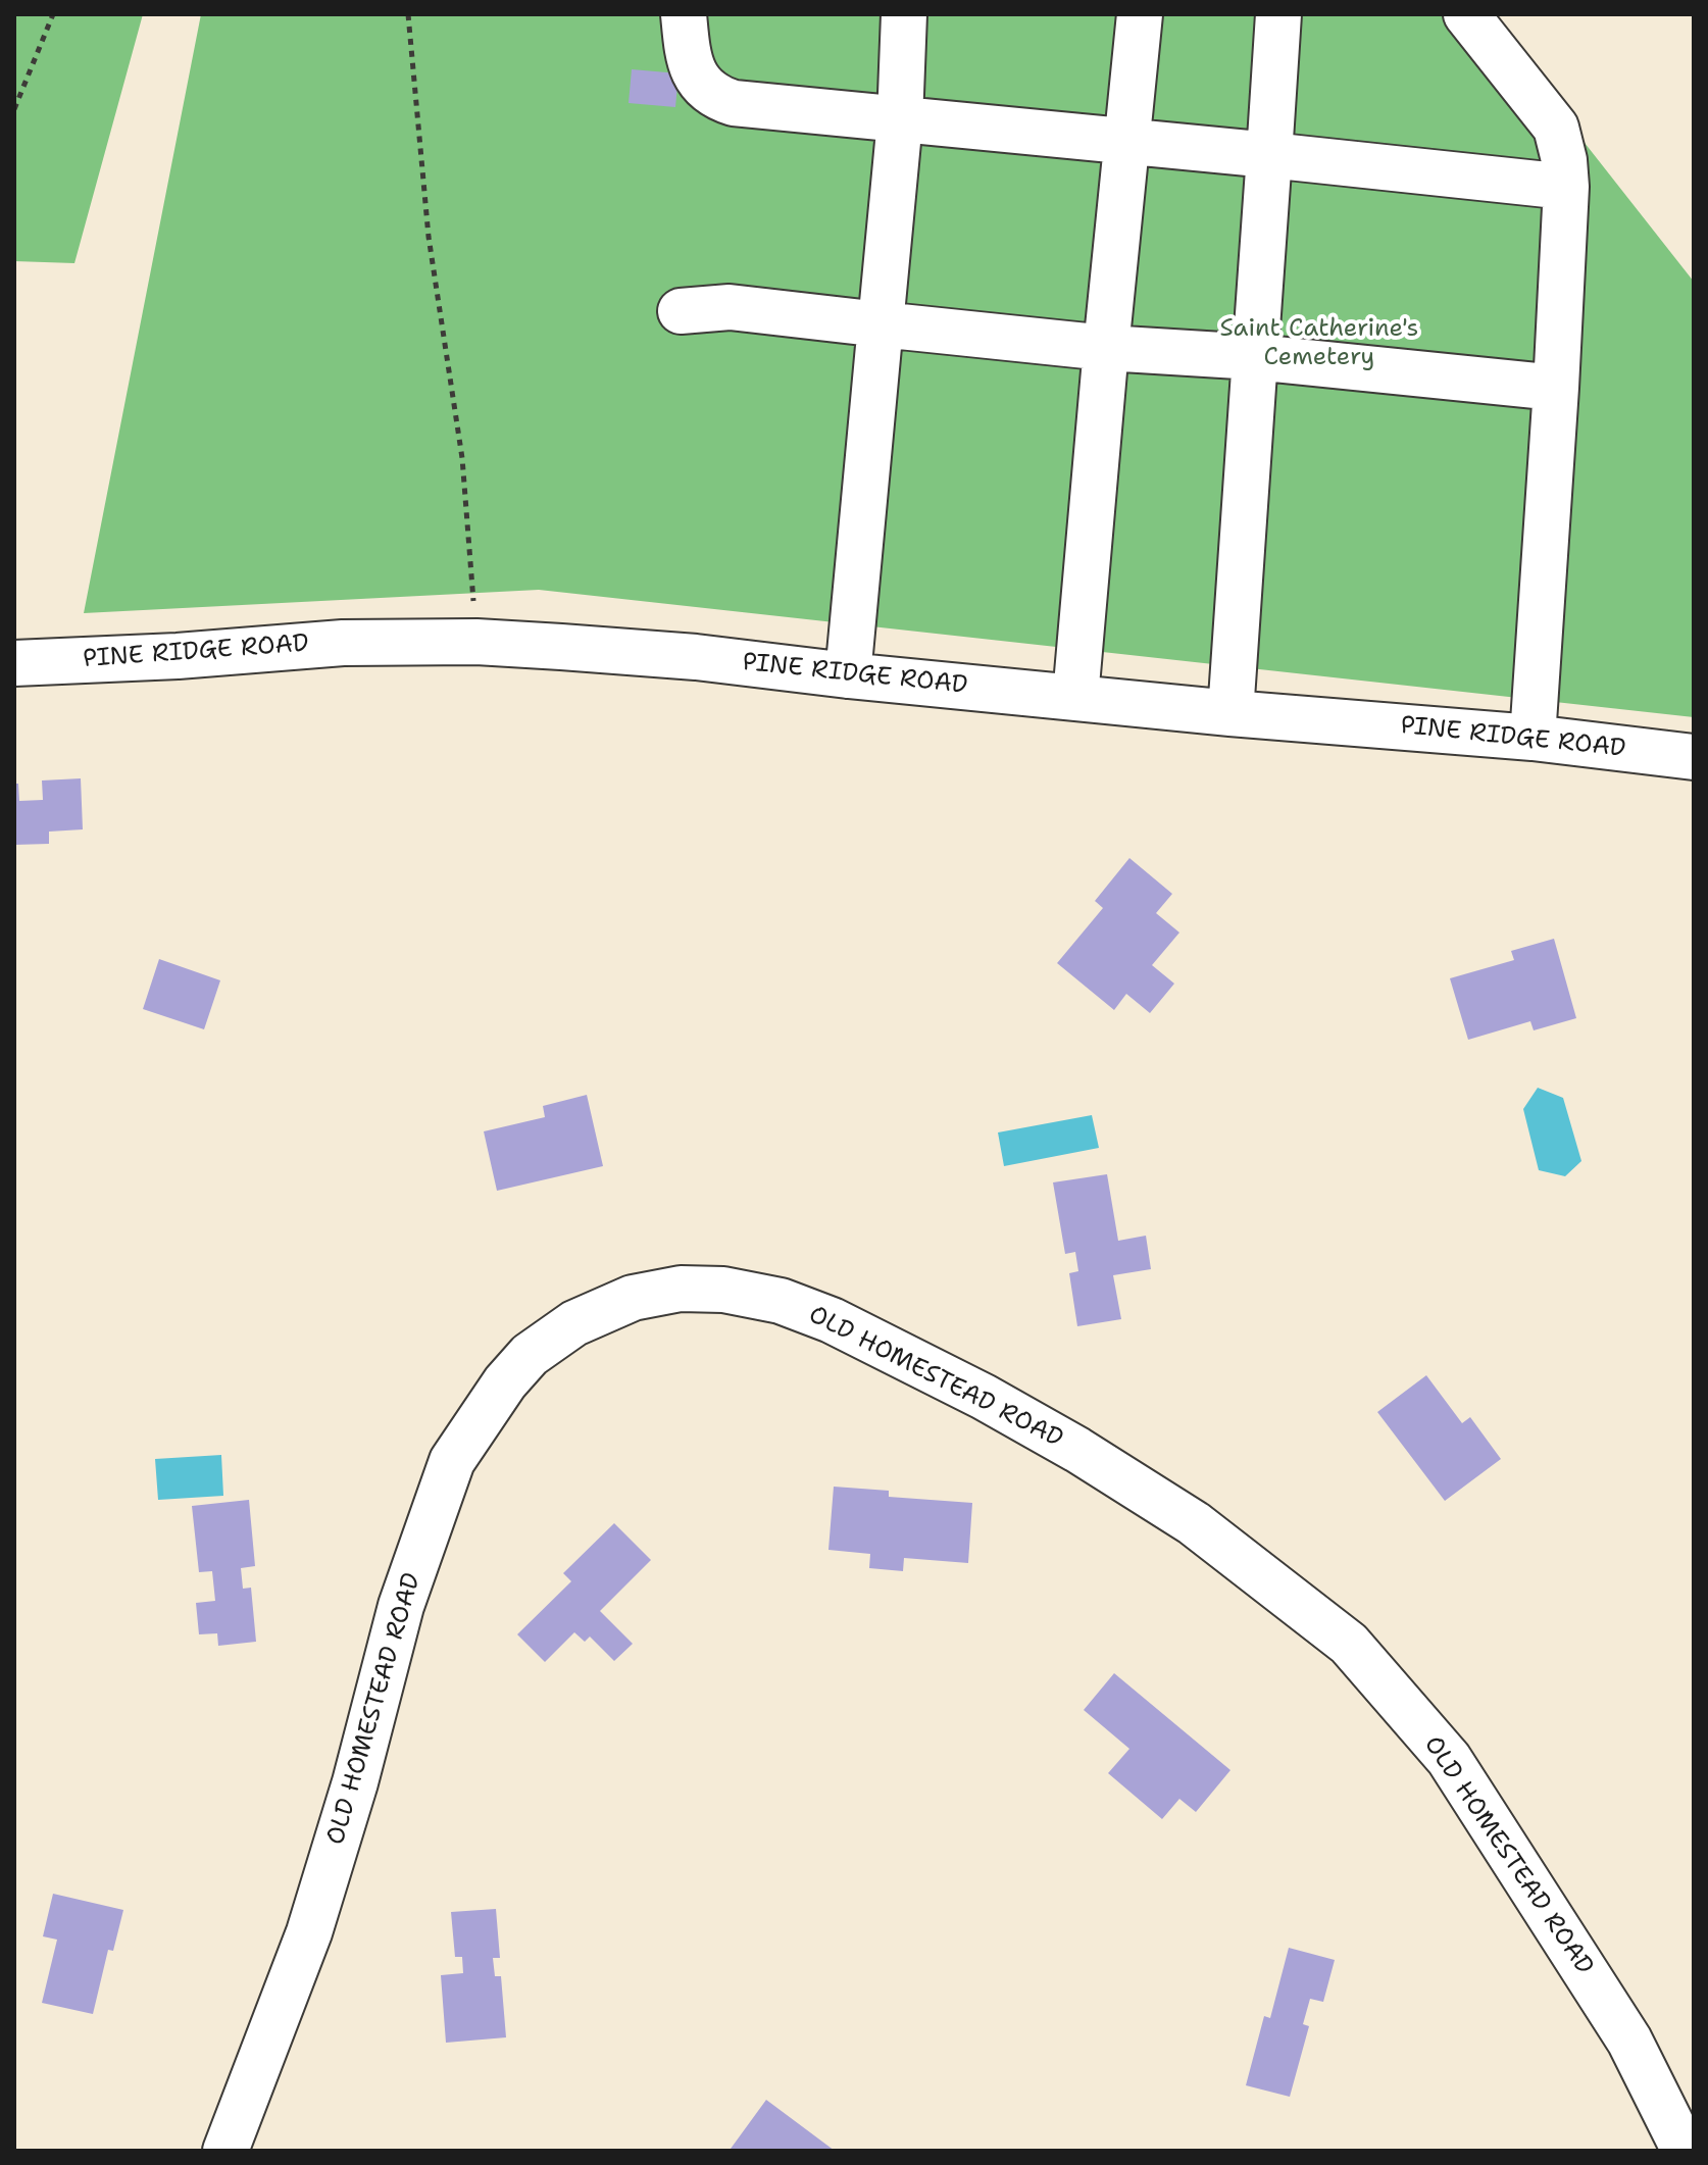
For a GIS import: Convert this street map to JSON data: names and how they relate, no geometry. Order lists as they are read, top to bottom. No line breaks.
{"streets":{"street":["PINE RIDGE ROAD","OLD HOMESTEAD ROAD"]},"parks":["Saint Catherine's Cemetery"]}
